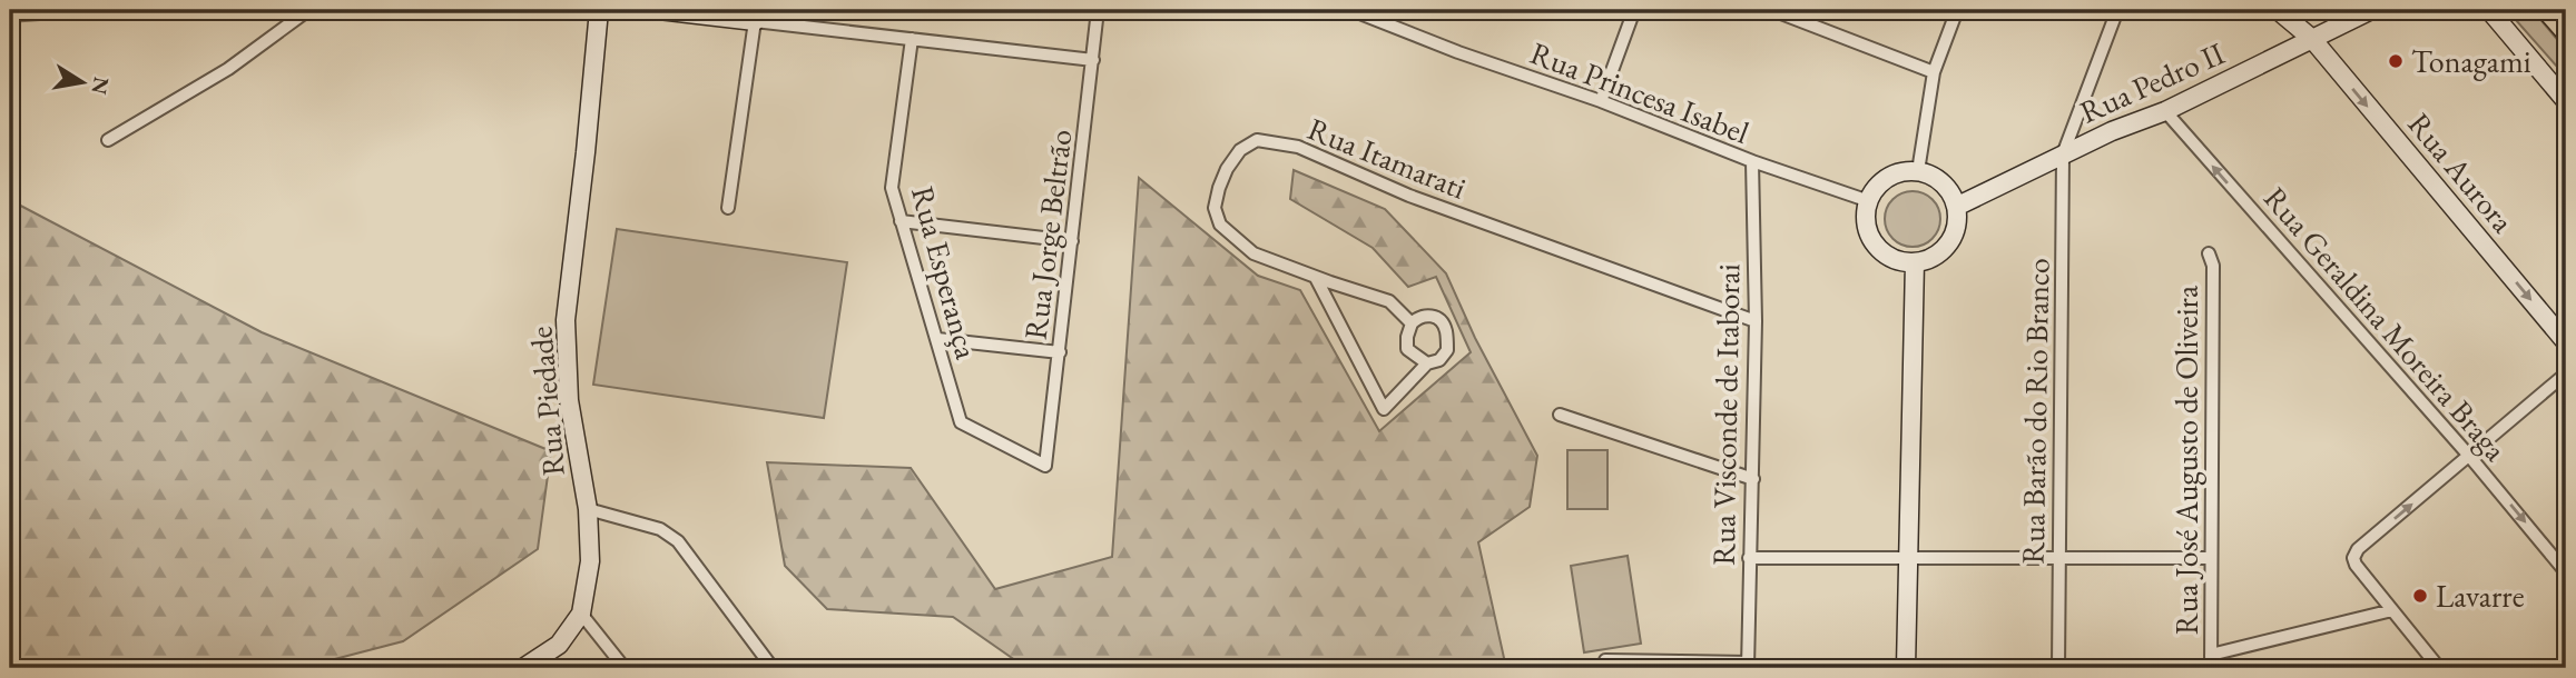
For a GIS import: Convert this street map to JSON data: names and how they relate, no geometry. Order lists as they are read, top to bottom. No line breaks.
{"streets":{"street":["Rua Pedro II","Rua Princesa Isabel","Rua Itamarati","Rua Aurora","Rua Jorge Beltrão","Rua Esperança","Rua Geraldina Moreira Braga","Rua Piedade","Rua Barão do Rio Branco","Rua Visconde de Itaborai","Rua José Augusto de Oliveira"]},"crossings":[["Rua Pedro II","Rua Princesa Isabel"],["Rua Pedro II","Rua Aurora"],["Rua Pedro II","Rua Geraldina Moreira Braga"],["Rua Pedro II","Rua Barão do Rio Branco"],["Rua Princesa Isabel","Rua Visconde de Itaborai"],["Rua Itamarati","Rua Visconde de Itaborai"],["Rua Jorge Beltrão","Rua Esperança"]],"places":["Tonagami","Lavarre"],"north":"right"}
